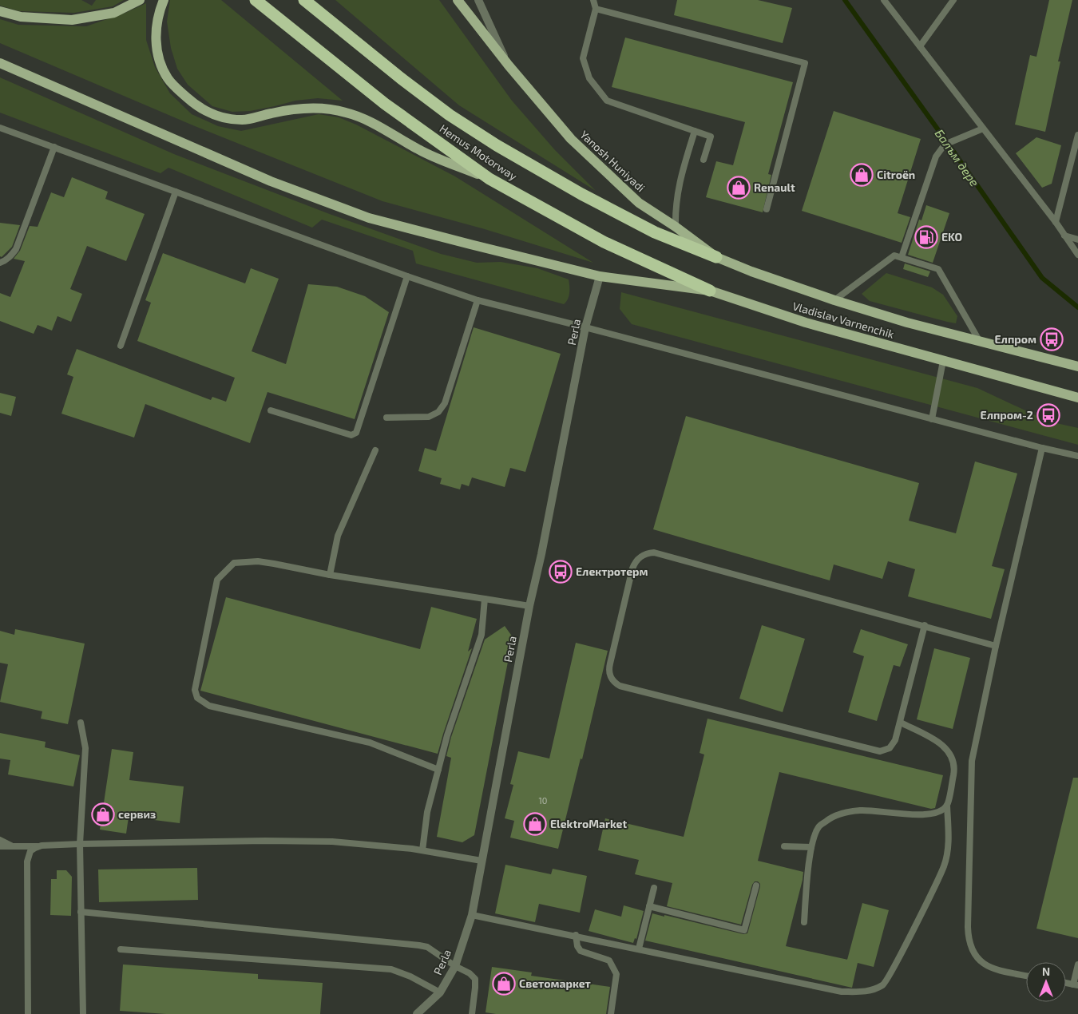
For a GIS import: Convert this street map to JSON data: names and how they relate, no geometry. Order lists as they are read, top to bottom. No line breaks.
{"streets":{"highway":["Hemus Motorway"],"main road":["Yanosh Huniyadi","Vladislav Varnenchik"],"street":["Perla"]},"crossings":[["Hemus Motorway","Yanosh Huniyadi"],["Hemus Motorway","Vladislav Varnenchik"],["Yanosh Huniyadi","Vladislav Varnenchik"],["Vladislav Varnenchik","Perla"]],"water":["Балъм дере"],"places":{"shop":["Citroën","Renault","сервиз","ElektroMarket","Светомаркет"],"fuel station":["EKO"],"bus stop":["Елпром","Елпром-2","Електротерм"]},"house_numbers":["10"],"north":"top"}
